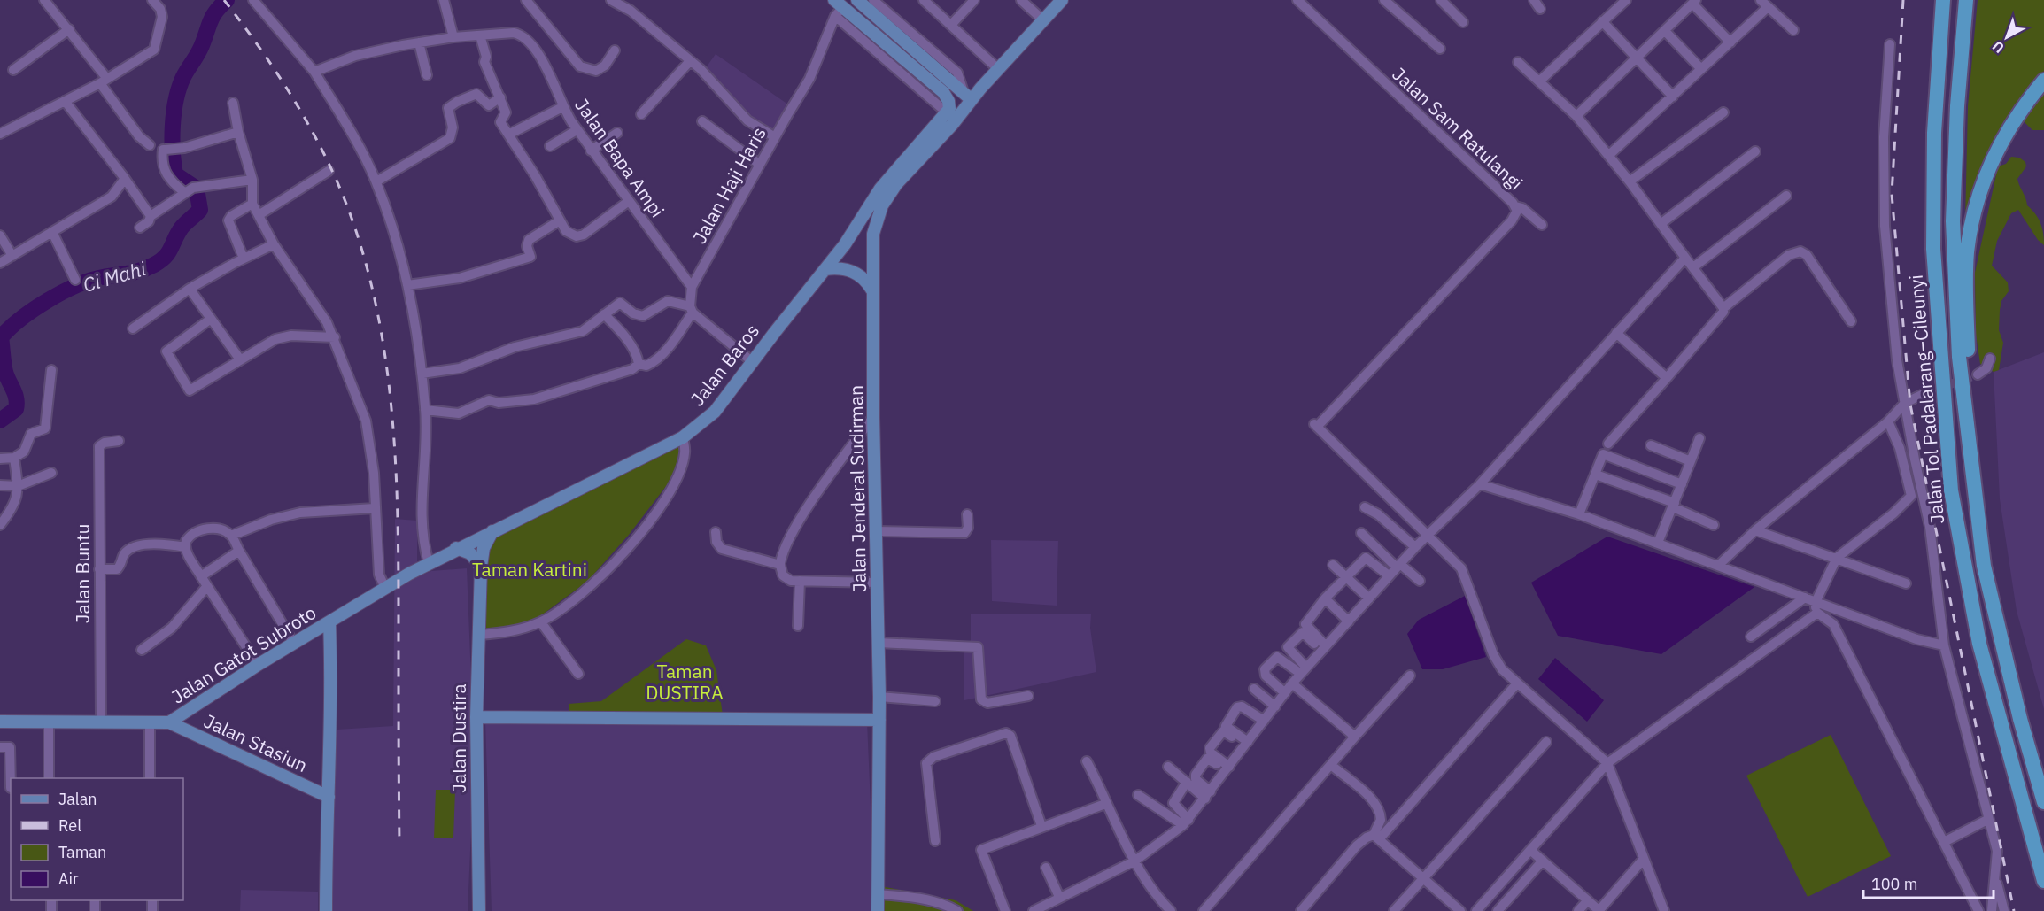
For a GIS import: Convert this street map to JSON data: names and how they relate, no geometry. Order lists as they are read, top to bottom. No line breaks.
{"streets":{"highway":["Jalan Tol Padalarang–Cileunyi"],"main road":["Jalan Baros","Jalan Jenderal Sudirman","Jalan Gatot Subroto","Jalan Dustira","Jalan Stasiun"],"street":["Jalan Sam Ratulangi","Jalan Bapa Ampi","Jalan Haji Haris","Jalan Buntu"]},"crossings":[["Jalan Bapa Ampi","Jalan Haji Haris"],["Jalan Baros","Jalan Gatot Subroto"],["Jalan Baros","Jalan Dustira"],["Jalan Buntu","Jalan Gatot Subroto"],["Jalan Gatot Subroto","Jalan Stasiun"]],"water":["Ci Mahi"],"parks":["Taman Kartini","Taman DUSTIRA"],"legend":["Jalan","Rel","Taman","Air"],"scale_bar":"100 m","north":"bottom left"}
